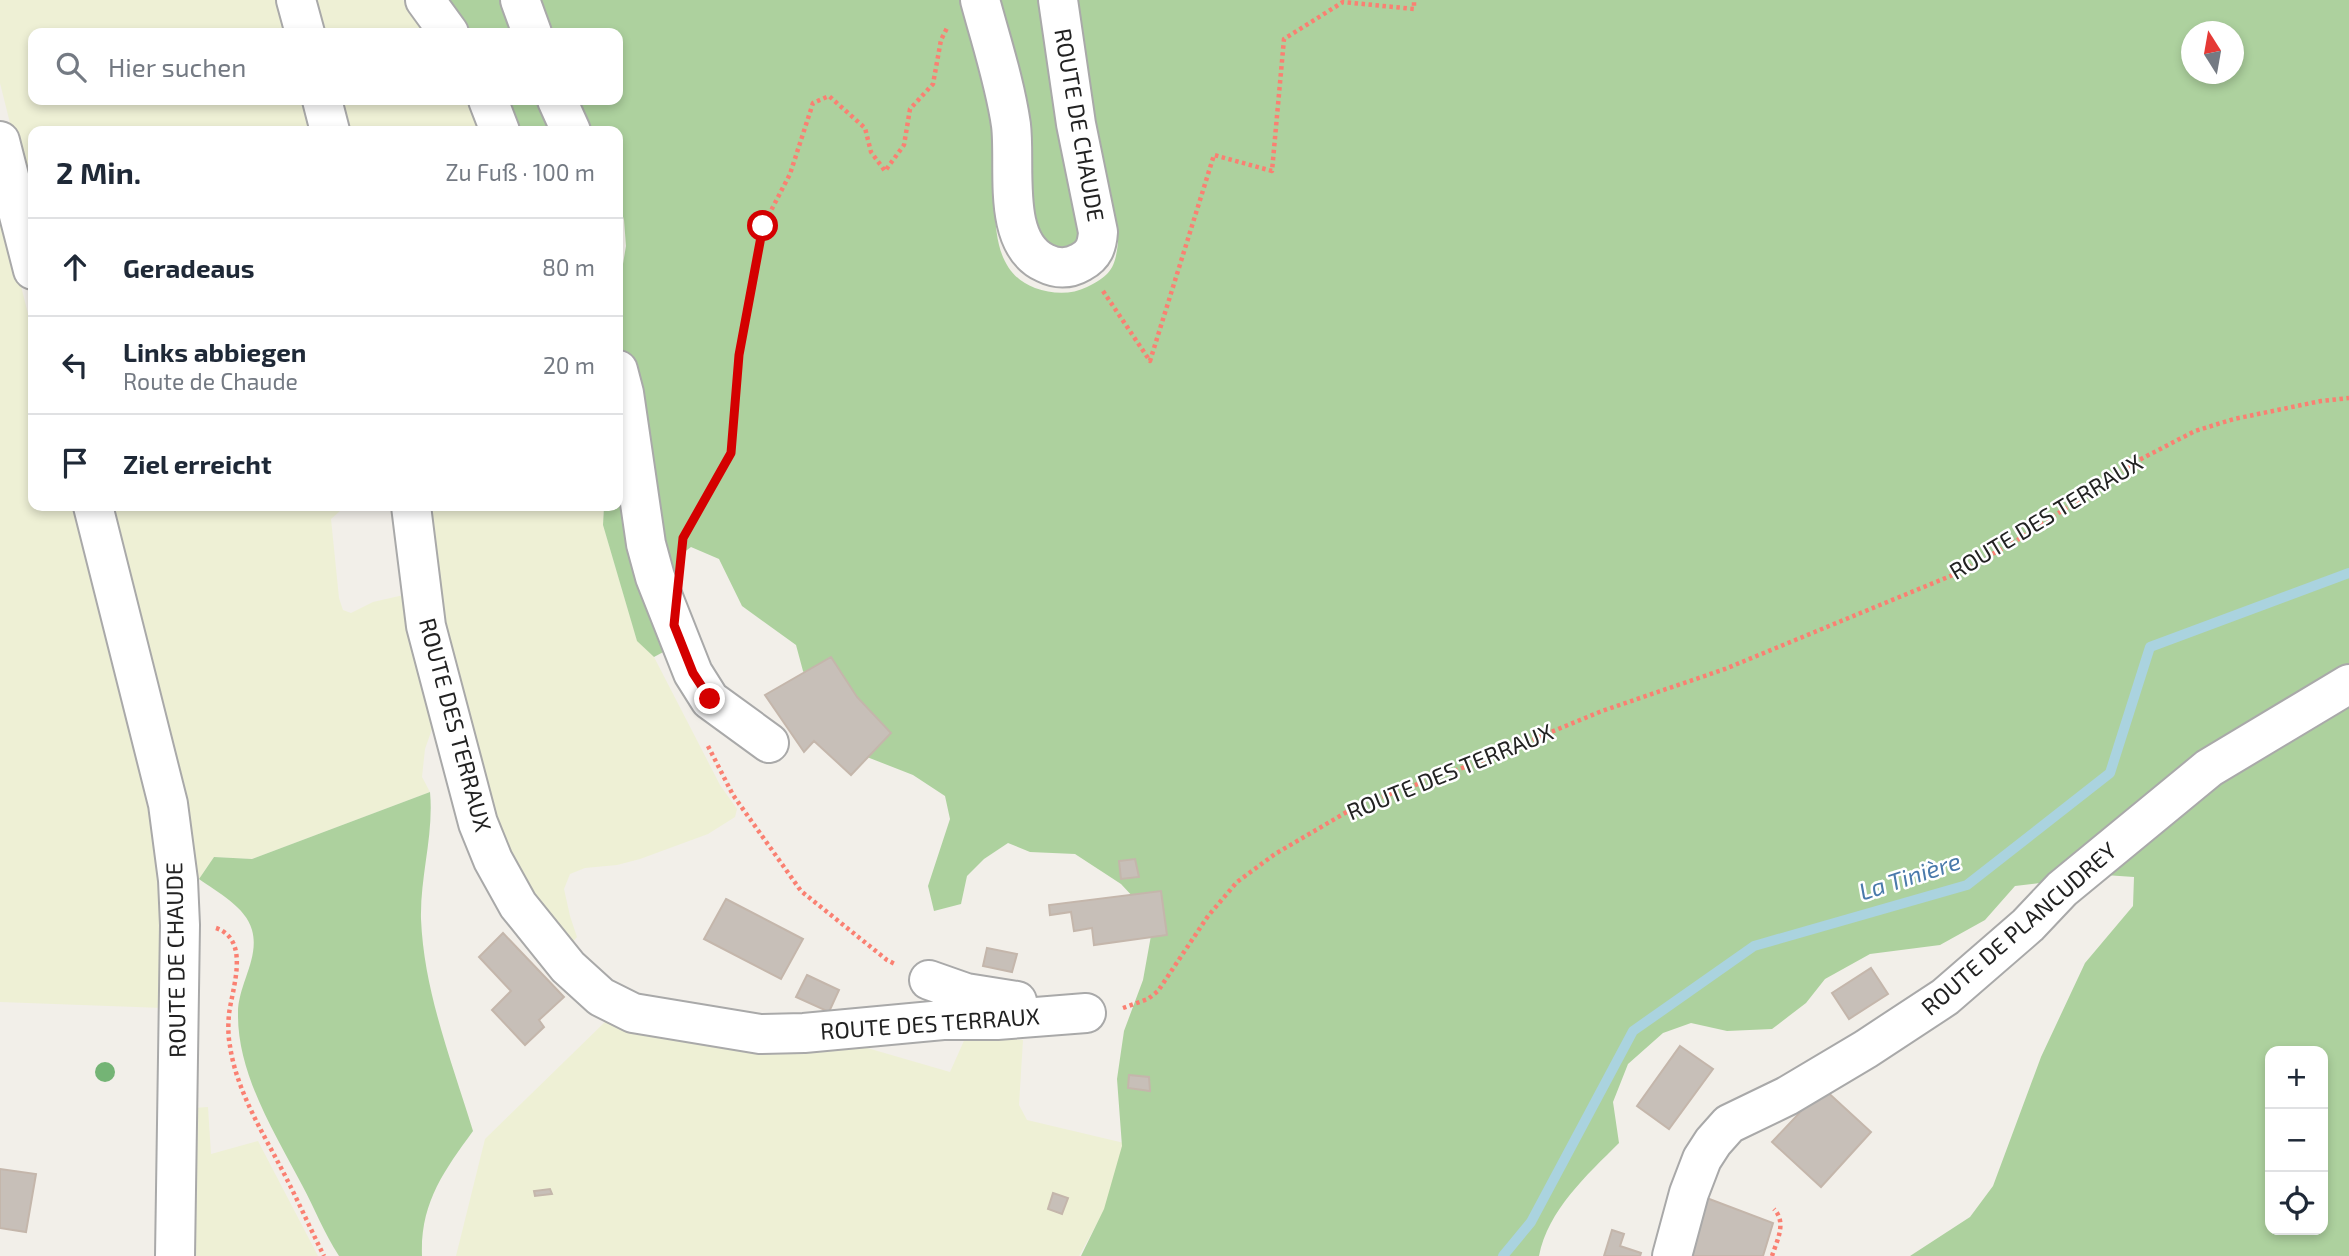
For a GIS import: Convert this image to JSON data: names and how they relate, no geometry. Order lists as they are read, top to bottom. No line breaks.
{"streets":{"street":["ROUTE DE CHAUDE","ROUTE DES TERRAUX","ROUTE DE PLANCUDREY"]},"water":["La Tinière"],"north":"top","page":{"search":"Hier suchen","heading":["2 Min.","Zu Fuß · 100 m"],"list":[["Geradeaus","80 m"],["Links abbiegen","Route de Chaude","20 m"],"Ziel erreicht"],"map_buttons":["+","−"]}}
